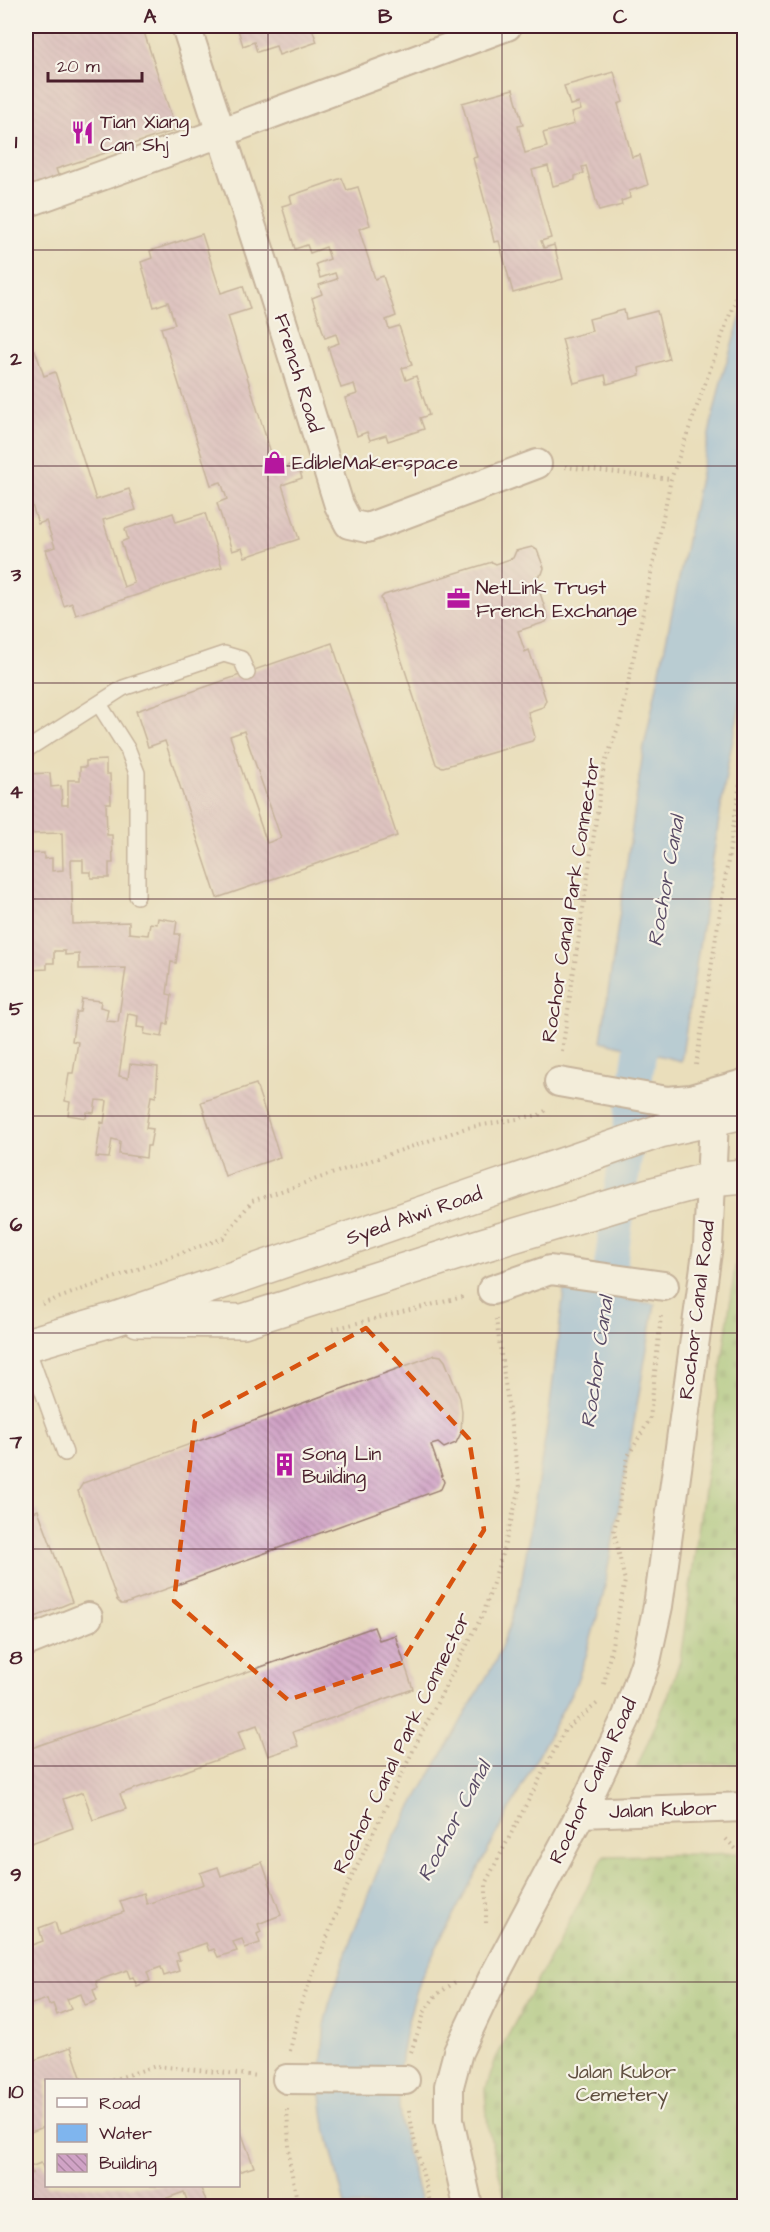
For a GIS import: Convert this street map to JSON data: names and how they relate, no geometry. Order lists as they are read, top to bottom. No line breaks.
{"streets":{"street":["French Road","Syed Alwi Road","Rochor Canal Road","Jalan Kubor"],"path":["Rochor Canal Park Connector"]},"crossings":[["Syed Alwi Road","Rochor Canal Road"],["Rochor Canal Road","Jalan Kubor"]],"water":["Rochor Canal"],"parks":["Jalan Kubor Cemetery"],"places":{"restaurant":["Tian Xiang Can Shj"],"shop":["EdibleMakerspace"],"office":["NetLink Trust French Exchange"],"building":["Song Lin Building"]},"legend":["Road","Water","Building"],"scale_bar":"20 m","grid":{"columns":["A","B","C"],"rows":["1","2","3","4","5","6","7","8","9","10"]}}
